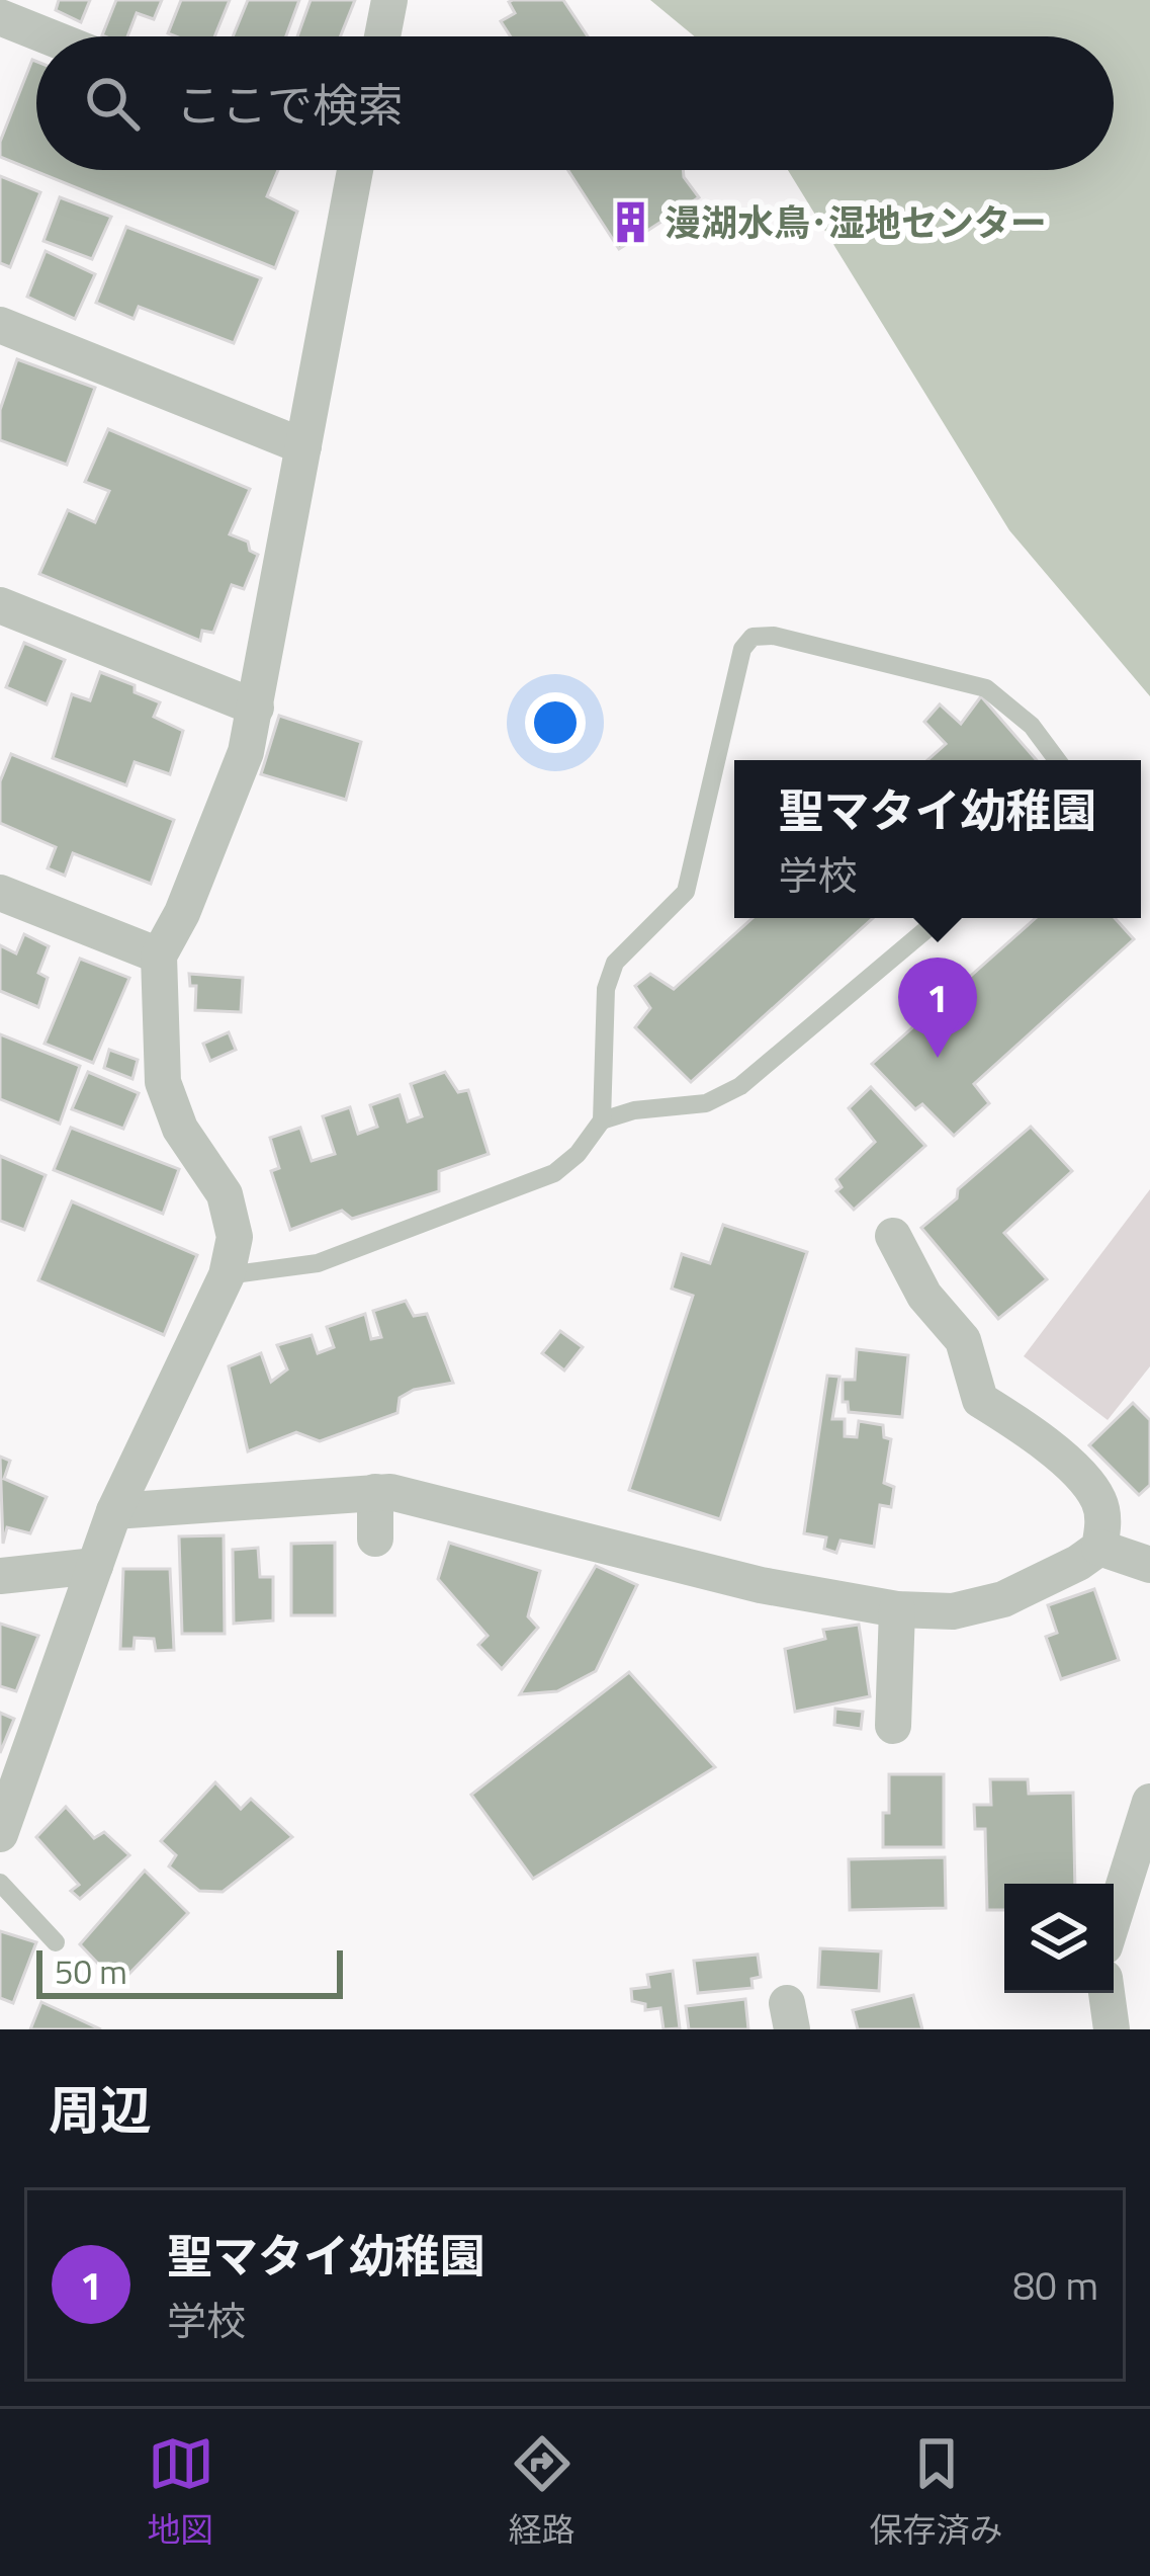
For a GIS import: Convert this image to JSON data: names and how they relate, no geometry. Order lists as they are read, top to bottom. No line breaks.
{"places":{"building":["漫湖水鳥･湿地センター"]},"scale_bar":"50 m","page":{"search":"ここで検索","popup":["聖マタイ幼稚園","学校"],"pins":"1","scale":"50 m","heading":"周辺","list":[{"mark":"1","name":"聖マタイ幼稚園","note":"学校","value":"80 m"}],"nav":["地図","経路","保存済み"]}}
